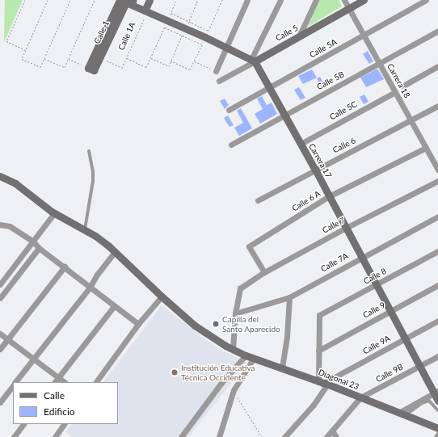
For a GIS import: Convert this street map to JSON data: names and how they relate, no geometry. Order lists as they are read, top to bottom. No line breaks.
{"streets":{"street":["Calle 1","Calle 5","Calle 5A","Calle 5B","Carrera 18","Calle 5C","Calle 6","Carrera 17","Calle 6 A","Calle 7","Calle 7A","Calle 8","Calle 9","Calle 9A","Calle 9B","Diagonal 23"],"path":["Calle 1A"]},"crossings":[["Calle 1","Calle 1A"],["Calle 5","Carrera 18"],["Calle 5","Carrera 17"],["Calle 5A","Carrera 18"],["Calle 5A","Carrera 17"],["Calle 5B","Carrera 18"],["Calle 5B","Carrera 17"],["Carrera 18","Calle 5C"],["Carrera 18","Calle 6"],["Carrera 18","Calle 6 A"],["Calle 5C","Carrera 17"],["Calle 6","Carrera 17"],["Carrera 17","Calle 6 A"],["Carrera 17","Calle 7"],["Carrera 17","Calle 7A"],["Carrera 17","Calle 8"],["Carrera 17","Calle 9"],["Carrera 17","Calle 9A"],["Carrera 17","Calle 9B"],["Calle 6 A","Calle 7"],["Calle 7","Calle 7A"],["Calle 8","Calle 9"],["Calle 9A","Diagonal 23"],["Calle 9B","Diagonal 23"]],"places":["Capilla del Santo Aparecido","Institución Educativa Técnica Occidente"],"legend":["Calle","Edificio"]}
